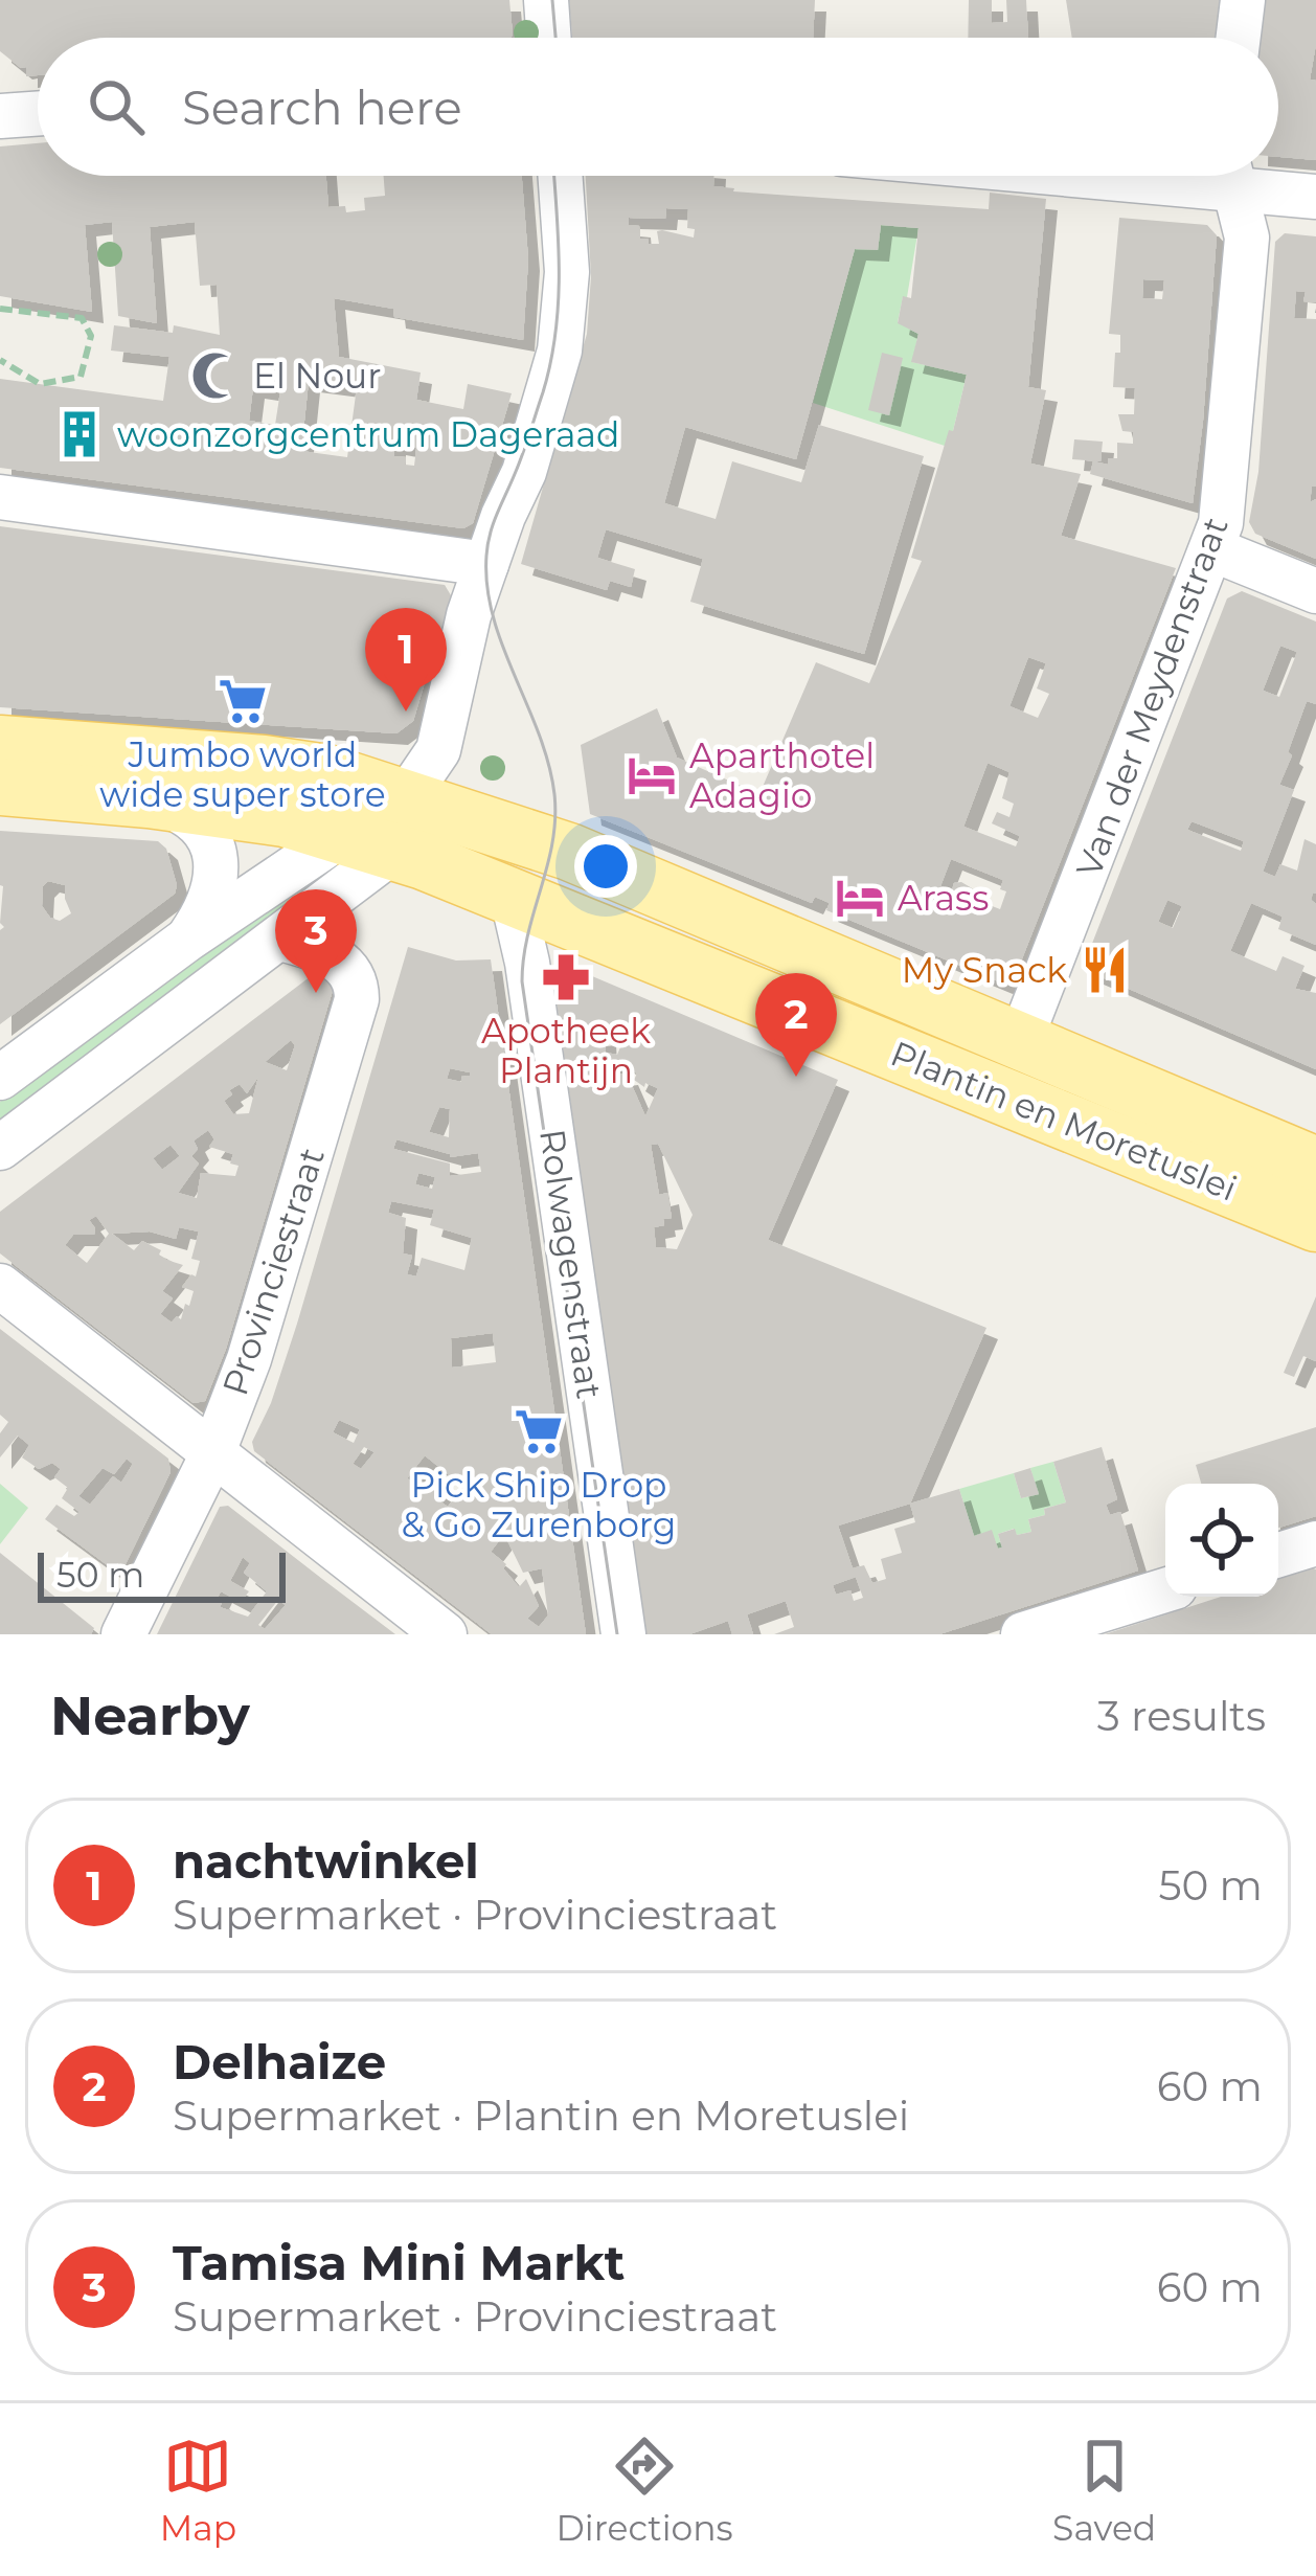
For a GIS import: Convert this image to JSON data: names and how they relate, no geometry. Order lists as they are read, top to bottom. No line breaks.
{"streets":{"main road":["Plantin en Moretuslei"],"street":["Van der Meydenstraat","Rolwagenstraat","Provinciestraat"]},"crossings":[["Van der Meydenstraat","Plantin en Moretuslei"],["Plantin en Moretuslei","Rolwagenstraat"]],"places":{"mosque":["El Nour"],"building":["woonzorgcentrum Dageraad"],"supermarket":["Jumbo world wide super store","Pick Ship Drop & Go Zurenborg"],"hotel":["Aparthotel Adagio","Arass"],"restaurant":["My Snack"],"pharmacy":["Apotheek Plantijn"]},"scale_bar":"50 m","page":{"search":"Search here","pins":["1","3","2"],"scale":"50 m","heading":["Nearby","3 results"],"list":[{"mark":"1","name":"nachtwinkel","note":"Supermarket · Provinciestraat","value":"50 m"},{"mark":"2","name":"Delhaize","note":"Supermarket · Plantin en Moretuslei","value":"60 m"},{"mark":"3","name":"Tamisa Mini Markt","note":"Supermarket · Provinciestraat","value":"60 m"}],"nav":["Map","Directions","Saved"]}}
